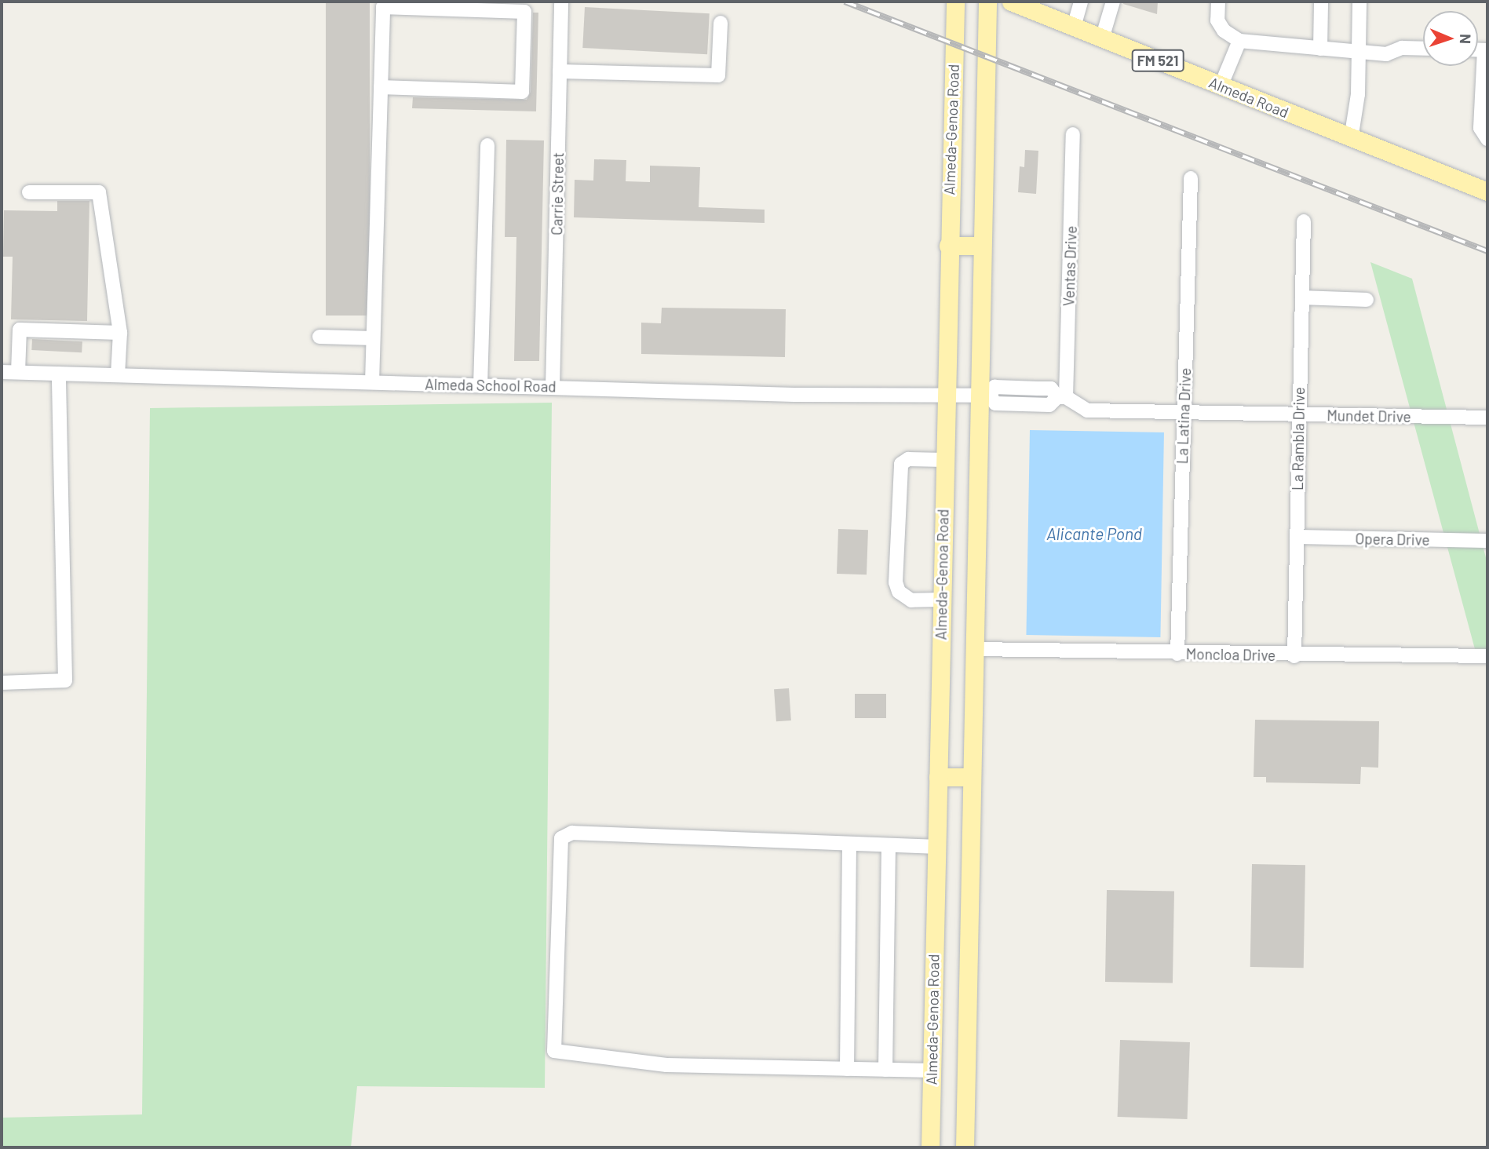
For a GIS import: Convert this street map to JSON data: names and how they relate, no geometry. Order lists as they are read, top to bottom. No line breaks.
{"streets":{"main road":["FM 521","Almeda Road","Almeda-Genoa Road"],"street":["Carrie Street","Ventas Drive","Almeda School Road","La Latina Drive","Mundet Drive","La Rambla Drive","Opera Drive","Moncloa Drive"]},"crossings":[["Almeda-Genoa Road","Almeda School Road"],["Almeda-Genoa Road","Mundet Drive"],["Almeda-Genoa Road","Moncloa Drive"],["Carrie Street","Almeda School Road"],["Ventas Drive","Mundet Drive"],["Almeda School Road","Mundet Drive"],["La Latina Drive","Mundet Drive"],["La Latina Drive","Moncloa Drive"],["Mundet Drive","La Rambla Drive"],["La Rambla Drive","Opera Drive"],["La Rambla Drive","Moncloa Drive"]],"water":["Alicante Pond"],"north":"right"}
